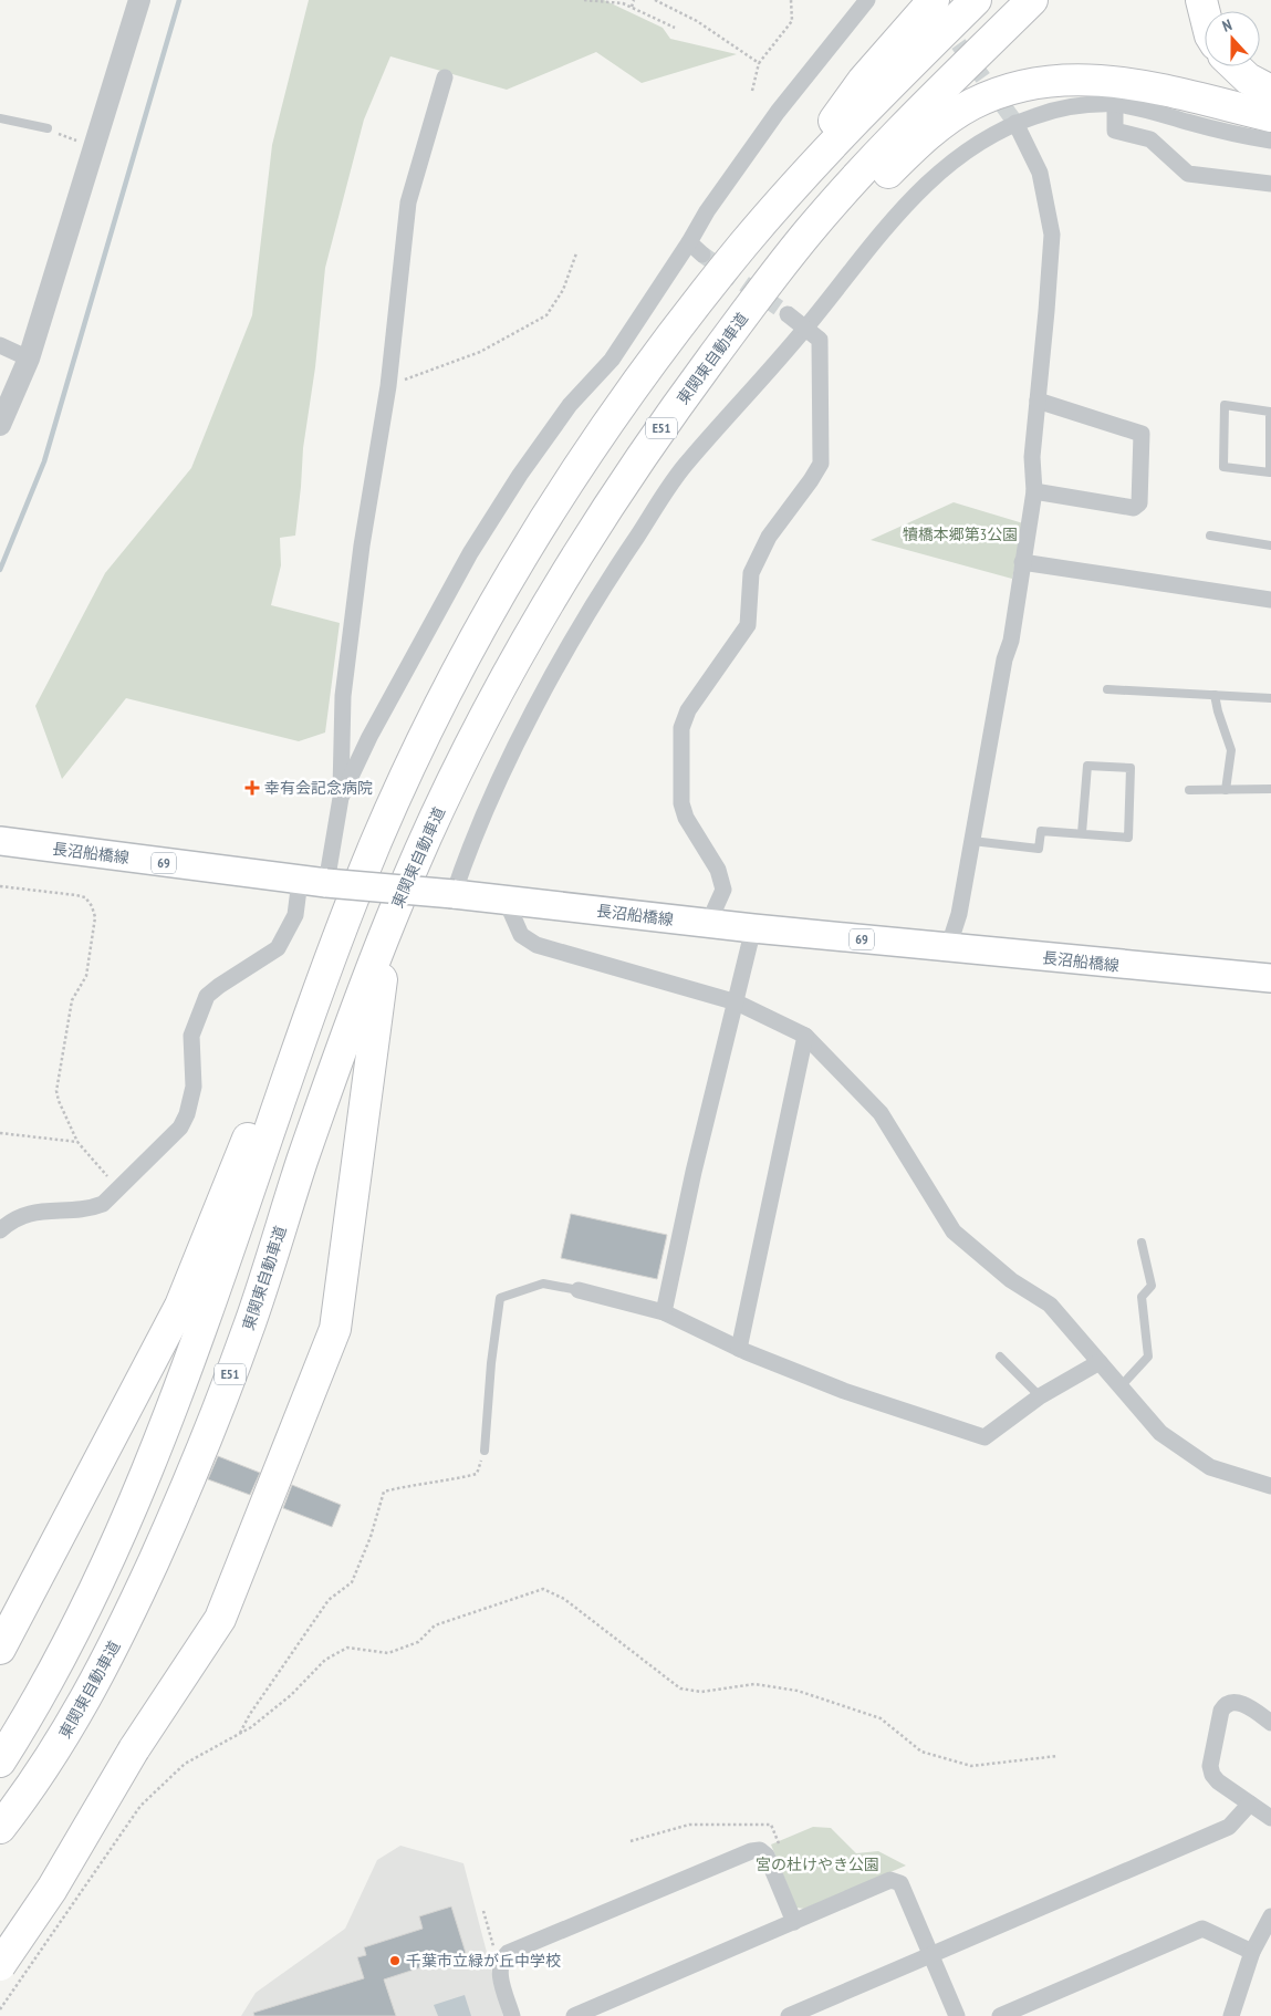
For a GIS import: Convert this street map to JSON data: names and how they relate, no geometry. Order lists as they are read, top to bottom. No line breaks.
{"streets":{"highway":["東関東自動車道","E51"],"main road":["長沼船橋線","69"]},"parks":["犢橋本郷第3公園","宮の杜けやき公園"],"places":{"health":["幸有会記念病院"],"other":["千葉市立緑が丘中学校"]},"north":"top"}
